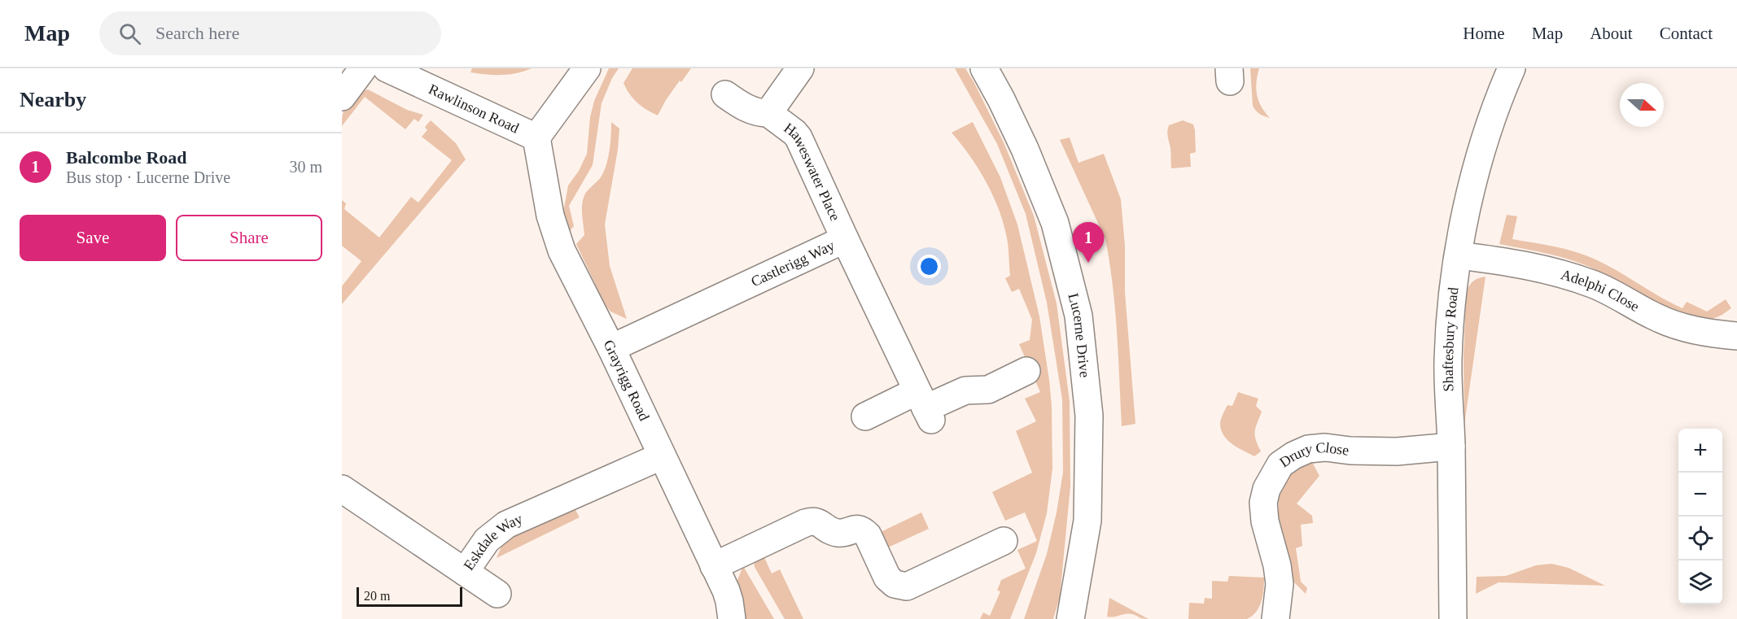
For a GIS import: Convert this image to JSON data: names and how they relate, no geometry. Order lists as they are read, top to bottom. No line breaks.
{"streets":{"street":["Rawlinson Road","Haweswater Place","Castlerigg Way","Adelphi Close","Lucerne Drive","Shaftesbury Road","Grayrigg Road","Drury Close","Eskdale Way"]},"crossings":[["Rawlinson Road","Grayrigg Road"],["Haweswater Place","Castlerigg Way"],["Castlerigg Way","Grayrigg Road"],["Adelphi Close","Shaftesbury Road"],["Shaftesbury Road","Drury Close"],["Grayrigg Road","Eskdale Way"]],"scale_bar":"20 m","north":"right","page":{"header":"Map","search":"Search here","nav":["Home","Map","About","Contact"],"heading":"Nearby","list":[{"mark":"1","name":"Balcombe Road","note":"Bus stop · Lucerne Drive","value":"30 m"}],"buttons":["Save","Share"],"pins":"1","map_buttons":["+","−"],"scale":"20 m"}}
